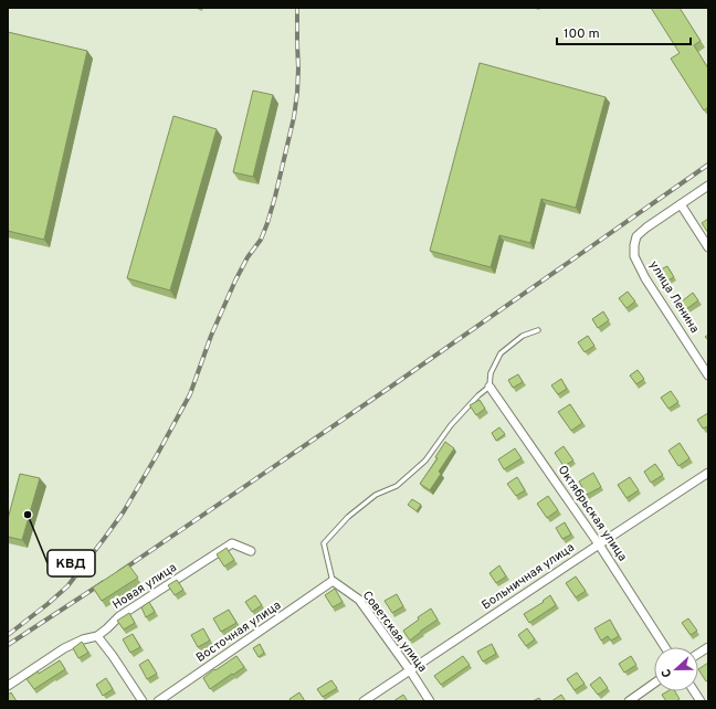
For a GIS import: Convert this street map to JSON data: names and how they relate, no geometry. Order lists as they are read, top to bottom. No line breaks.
{"streets":{"street":["улица Ленина","Октябрьская улица","Больничная улица","Новая улица","Восточная улица","Советская улица"]},"crossings":[["Октябрьская улица","Больничная улица"],["Больничная улица","Советская улица"],["Восточная улица","Советская улица"]],"places":["КВД"],"scale_bar":"100 m","north":"left"}
